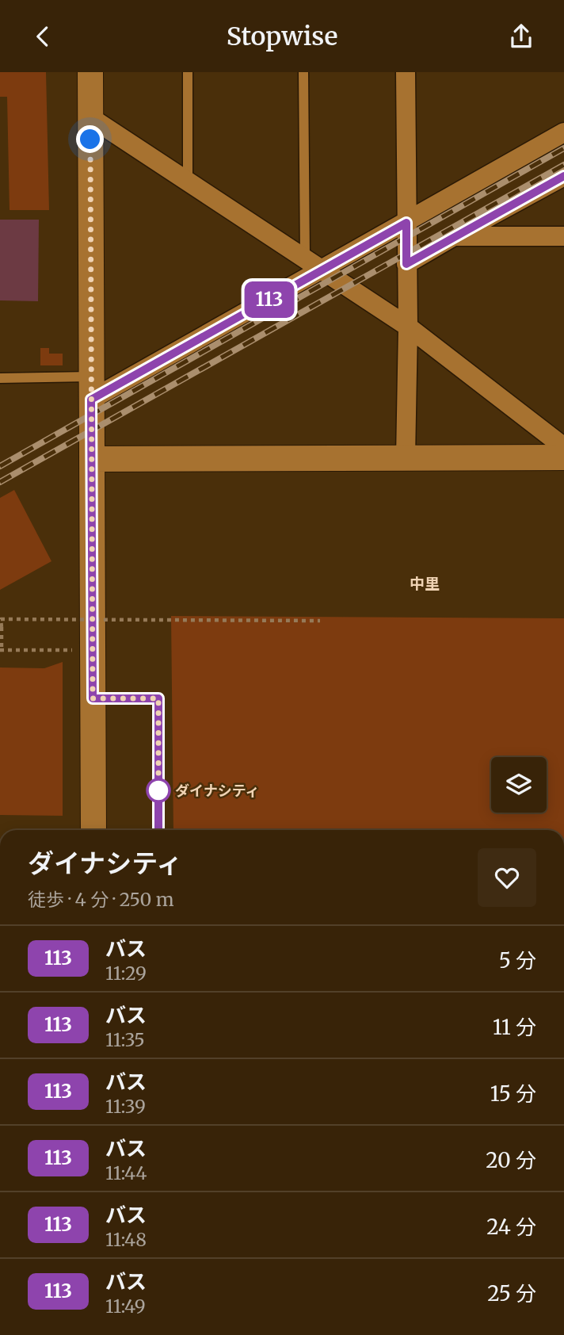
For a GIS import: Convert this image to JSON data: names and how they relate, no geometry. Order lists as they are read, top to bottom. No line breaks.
{"districts":["中里"],"places":["ダイナシティ"],"lines":["bus line 113"],"page":{"header":"Stopwise","on_map":"113","heading":["ダイナシティ","徒歩 · 4 分 · 250 m"],"list":[{"mark":"113","name":"バス","note":"11:29","value":"5 分"},{"mark":"113","name":"バス","note":"11:35","value":"11 分"},{"mark":"113","name":"バス","note":"11:39","value":"15 分"},{"mark":"113","name":"バス","note":"11:44","value":"20 分"},{"mark":"113","name":"バス","note":"11:48","value":"24 分"},{"mark":"113","name":"バス","note":"11:49","value":"25 分"}]}}
